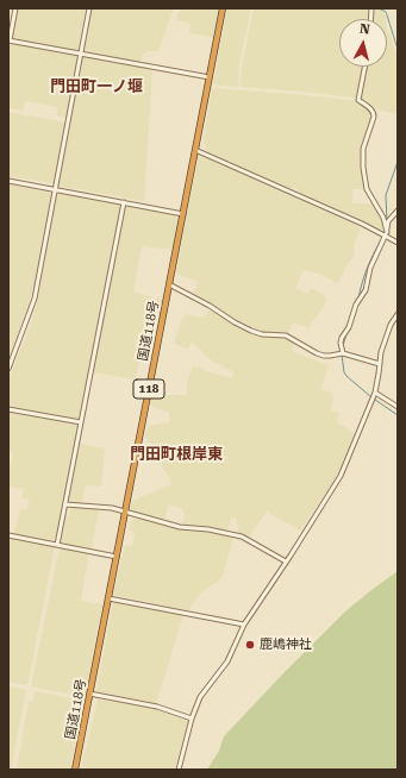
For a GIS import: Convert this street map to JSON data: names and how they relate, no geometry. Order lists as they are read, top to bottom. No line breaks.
{"streets":{"highway":["国道118号","118"]},"districts":["門田町一ノ堰","門田町根岸東"],"places":["鹿嶋神社"],"north":"top"}
